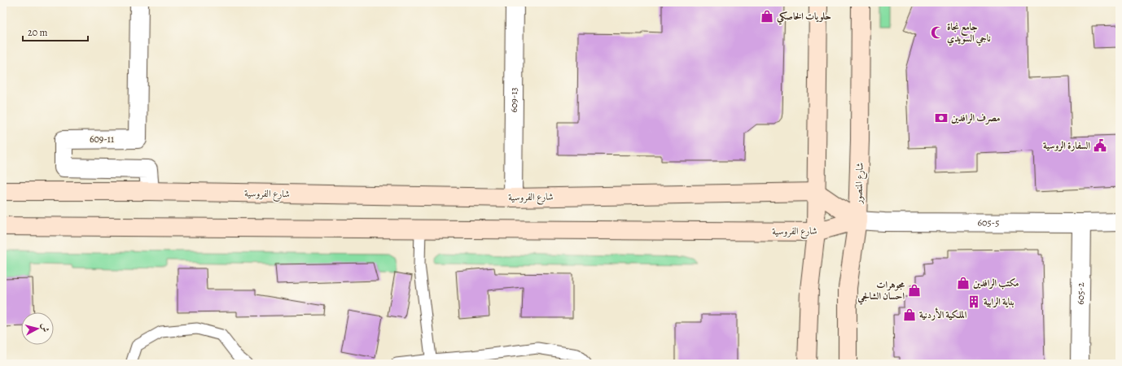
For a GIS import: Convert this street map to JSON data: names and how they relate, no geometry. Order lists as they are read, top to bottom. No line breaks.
{"streets":{"street":["609-13","609-11","شارع المنصور","شارع الفروسية","605-5","605-2"]},"crossings":[["609-13","شارع الفروسية"],["609-11","شارع الفروسية"],["شارع المنصور","شارع الفروسية"],["شارع المنصور","605-5"],["شارع الفروسية","605-5"],["605-5","605-2"]],"places":{"shop":["حلويات الخاصكي","مكتب الرافدين","مجوهرات احسان الشالجي","الملكية الأردنية"],"mosque":["جامع نجاة ناجي السويدي"],"bank":["مصرف الرافدين"],"public building":["السفارة الروسية"],"building":["بناية الرابية"]},"scale_bar":"20 m","north":"right"}
